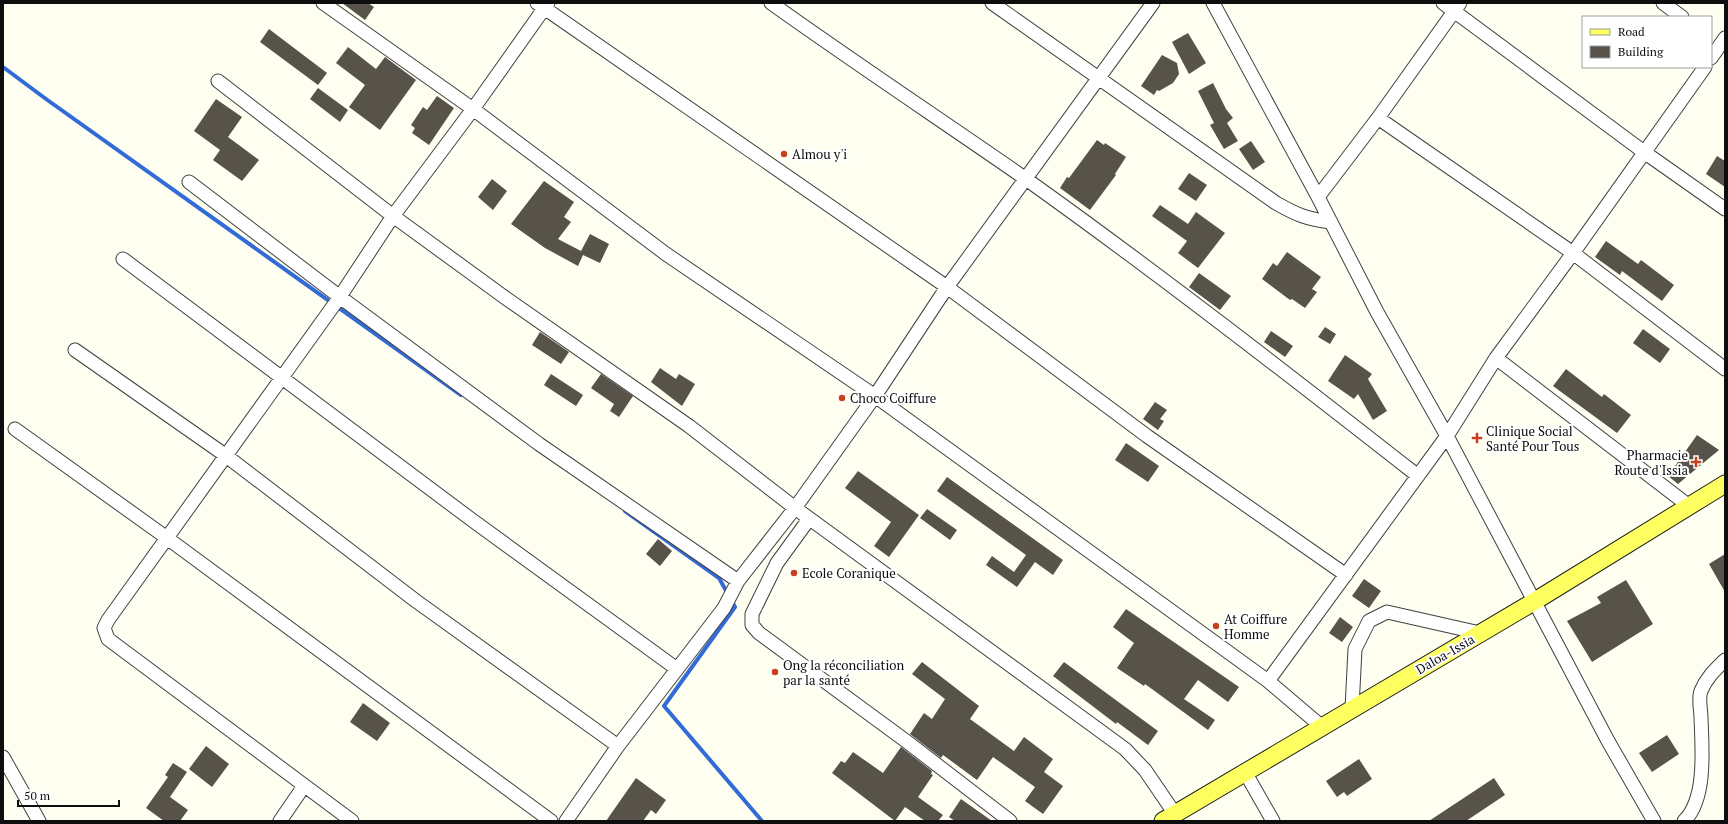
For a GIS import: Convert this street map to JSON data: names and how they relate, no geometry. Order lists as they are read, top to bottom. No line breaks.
{"streets":{"main road":["Daloa-Issia"]},"places":{"other":["Almou y'i","Choco Coiffure","Ecole Coranique","At Coiffure Homme","Ong la réconciliation par la santé"],"health":["Clinique Social Santé Pour Tous","Pharmacie Route d'Issia"]},"legend":["Road","Building"],"scale_bar":"50 m"}
